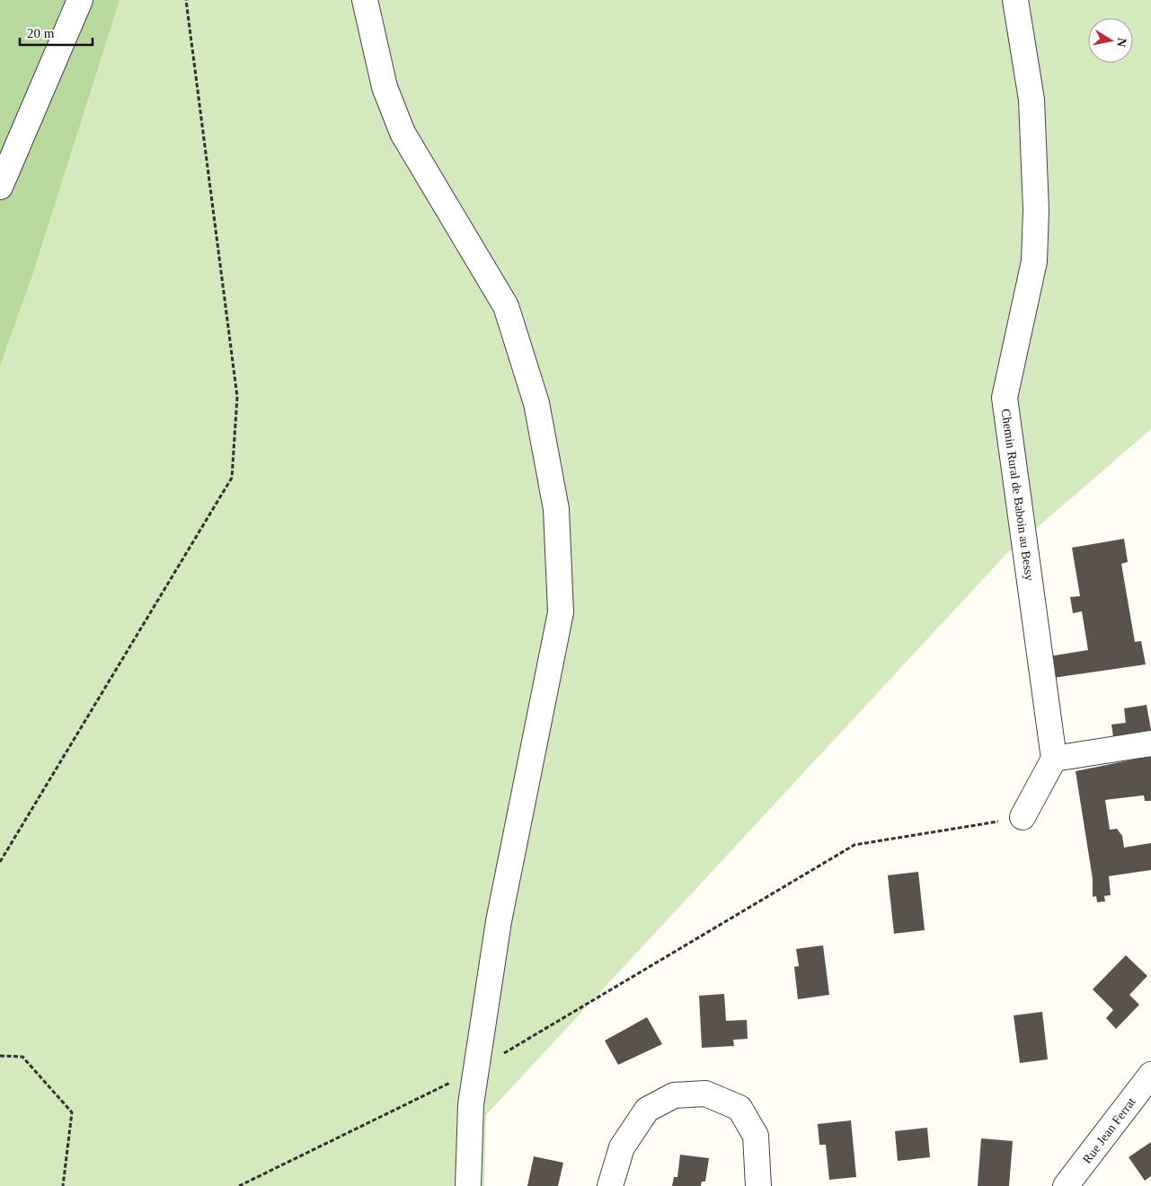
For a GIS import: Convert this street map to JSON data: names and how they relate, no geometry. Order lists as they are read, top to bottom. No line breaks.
{"streets":{"street":["Chemin Rural de Baboin au Bessy","Rue Jean Ferrat"]},"scale_bar":"20 m","north":"right"}
